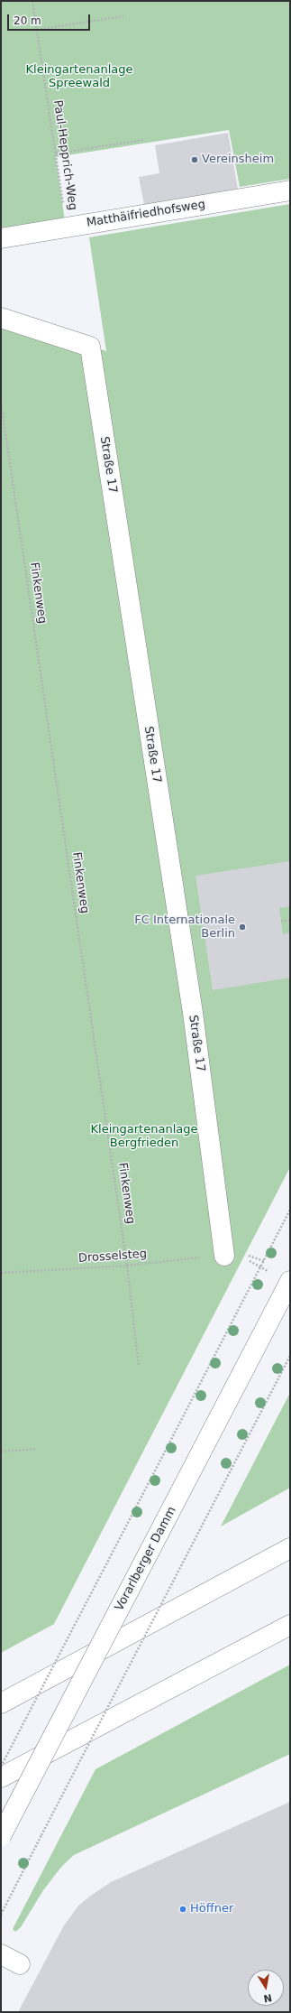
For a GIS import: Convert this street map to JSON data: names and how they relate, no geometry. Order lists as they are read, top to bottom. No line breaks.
{"streets":{"main road":["Matthäifriedhofsweg","Straße 17","Vorarlberger Damm"],"path":["Paul-Hepprich-Weg","Finkenweg","Drosselsteg"]},"crossings":[["Paul-Hepprich-Weg","Matthäifriedhofsweg"],["Straße 17","Drosselsteg"],["Finkenweg","Drosselsteg"]],"parks":["Kleingartenanlage Spreewald","Kleingartenanlage Bergfrieden"],"places":["Vereinsheim","FC Internationale Berlin","Höffner"],"scale_bar":"20 m","north":"bottom"}
